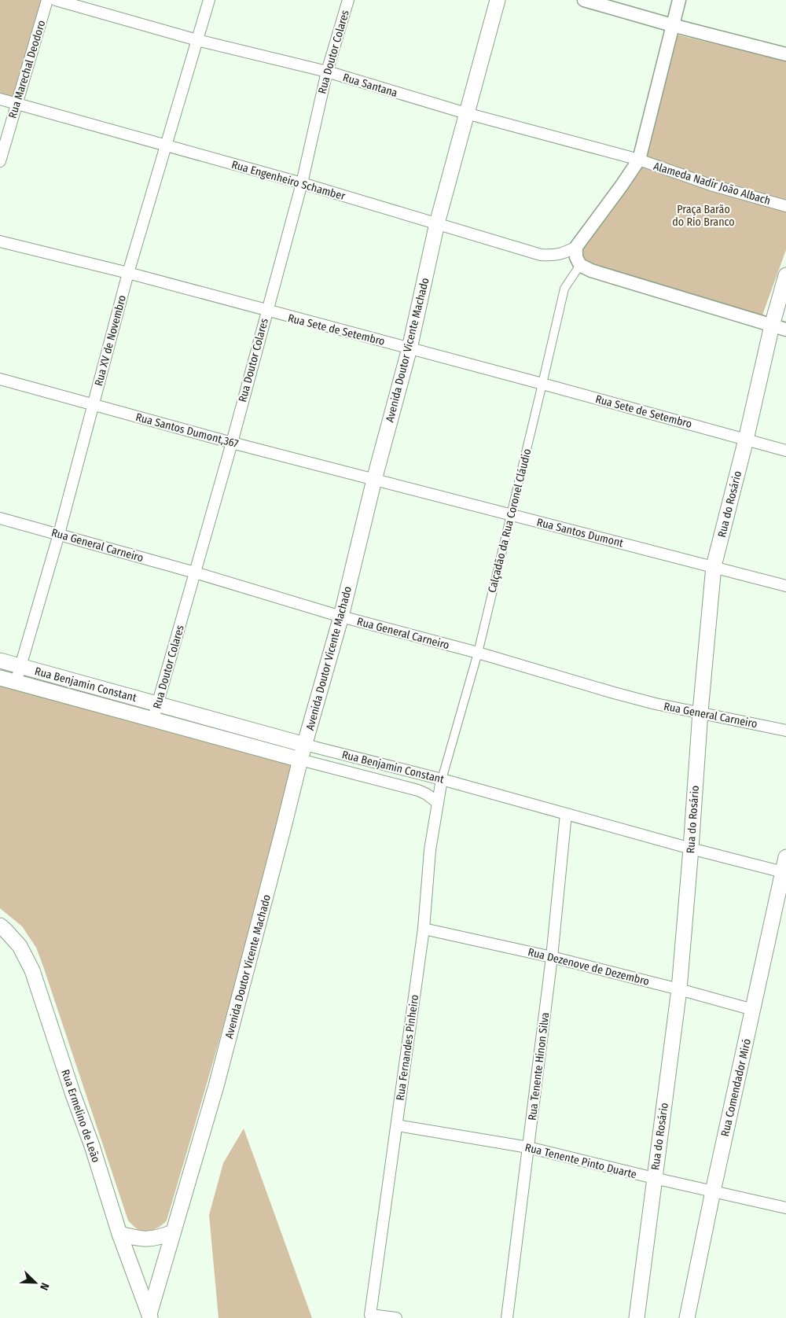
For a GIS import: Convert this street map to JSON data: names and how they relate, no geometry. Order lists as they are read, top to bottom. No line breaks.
{"streets":{"main road":["Avenida Doutor Vicente Machado","Rua do Rosário","Rua Benjamin Constant","Rua Comendador Miró","Rua Ermelino de Leão"],"street":["Rua Doutor Colares","Rua Marechal Deodoro","Rua Santana","Rua Engenheiro Schamber","Alameda Nadir João Albach","Rua Sete de Setembro","Rua XV de Novembro","Rua Santos Dumont,367","Calçadão da Rua Coronel Cláudio","Rua Santos Dumont","Rua General Carneiro","Rua Dezenove de Dezembro","Rua Fernandes Pinheiro","Rua Tenente Hinon Silva","Rua Tenente Pinto Duarte"]},"crossings":[["Rua Doutor Colares","Rua Santana"],["Rua Doutor Colares","Rua Engenheiro Schamber"],["Rua Doutor Colares","Rua Sete de Setembro"],["Rua Doutor Colares","Rua Santos Dumont,367"],["Rua Doutor Colares","Rua General Carneiro"],["Rua Doutor Colares","Rua Benjamin Constant"],["Rua Marechal Deodoro","Rua Engenheiro Schamber"],["Rua Santana","Alameda Nadir João Albach"],["Rua Santana","Rua XV de Novembro"],["Rua Santana","Avenida Doutor Vicente Machado"],["Rua Engenheiro Schamber","Rua XV de Novembro"],["Rua Engenheiro Schamber","Avenida Doutor Vicente Machado"],["Rua Sete de Setembro","Rua XV de Novembro"],["Rua Sete de Setembro","Avenida Doutor Vicente Machado"],["Rua Sete de Setembro","Rua do Rosário"],["Rua Sete de Setembro","Calçadão da Rua Coronel Cláudio"],["Rua XV de Novembro","Rua Santos Dumont,367"],["Rua XV de Novembro","Rua General Carneiro"],["Rua XV de Novembro","Rua Benjamin Constant"],["Avenida Doutor Vicente Machado","Rua Santos Dumont,367"],["Avenida Doutor Vicente Machado","Rua Santos Dumont"],["Avenida Doutor Vicente Machado","Rua General Carneiro"],["Avenida Doutor Vicente Machado","Rua Benjamin Constant"],["Avenida Doutor Vicente Machado","Rua Ermelino de Leão"],["Rua Santos Dumont,367","Rua Santos Dumont"],["Rua do Rosário","Rua Santos Dumont"],["Rua do Rosário","Rua General Carneiro"],["Rua do Rosário","Rua Benjamin Constant"],["Rua do Rosário","Rua Dezenove de Dezembro"],["Rua do Rosário","Rua Tenente Pinto Duarte"],["Calçadão da Rua Coronel Cláudio","Rua Santos Dumont"],["Calçadão da Rua Coronel Cláudio","Rua General Carneiro"],["Calçadão da Rua Coronel Cláudio","Rua Benjamin Constant"],["Calçadão da Rua Coronel Cláudio","Rua Fernandes Pinheiro"],["Rua Benjamin Constant","Rua Fernandes Pinheiro"],["Rua Benjamin Constant","Rua Tenente Hinon Silva"],["Rua Benjamin Constant","Rua Comendador Miró"],["Rua Dezenove de Dezembro","Rua Fernandes Pinheiro"],["Rua Dezenove de Dezembro","Rua Tenente Hinon Silva"],["Rua Dezenove de Dezembro","Rua Comendador Miró"],["Rua Fernandes Pinheiro","Rua Tenente Pinto Duarte"],["Rua Tenente Hinon Silva","Rua Tenente Pinto Duarte"],["Rua Comendador Miró","Rua Tenente Pinto Duarte"]],"parks":["Praça Barão do Rio Branco"],"north":"bottom right"}
